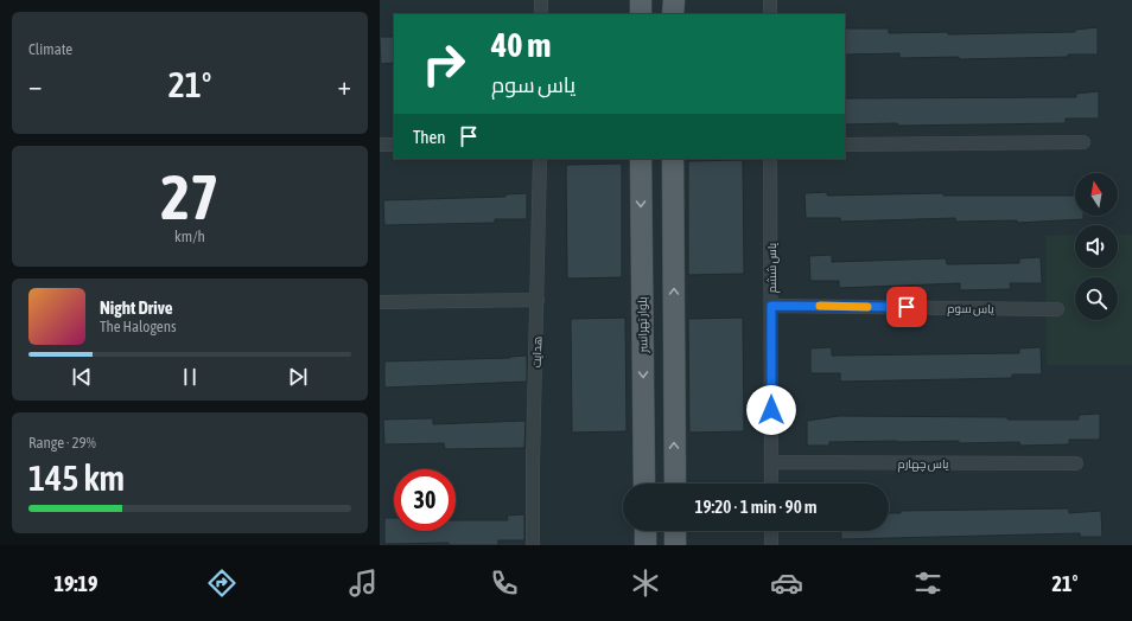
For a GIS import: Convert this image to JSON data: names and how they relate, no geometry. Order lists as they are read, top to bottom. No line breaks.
{"streets":{"main road":["بلوار تهرانسر"],"street":["یاس ششم","یاس سوم","هدایت","یاس چهارم"]},"crossings":[["یاس ششم","یاس سوم"],["یاس ششم","یاس چهارم"]],"north":"top","page":{"tile":["Climate",["27","km/h"],["Range · 29%","145 km"]],"turn":["40 m","یاس سوم"],"heat":["−","21°","+"],"then":"Then","song":["Night Drive","The Halogens"],"limit":"30","trip":"19:20 · 1 min · 90 m","tabs":["19:19","21°"]}}
